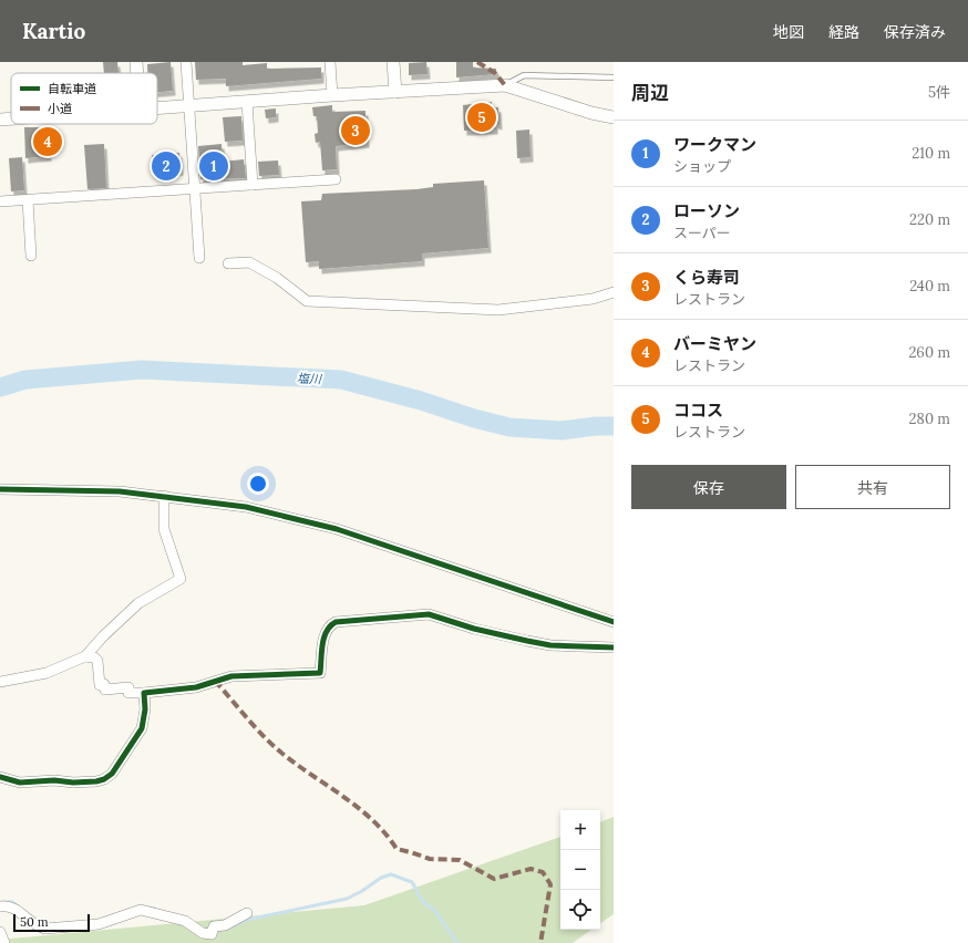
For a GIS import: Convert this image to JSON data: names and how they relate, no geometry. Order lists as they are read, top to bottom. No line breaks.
{"water":["塩川"],"legend":["自転車道","小道"],"scale_bar":"50 m","page":{"header":"Kartio","nav":["地図","経路","保存済み"],"heading":["周辺","5件"],"pins":["5","3","4","1","2"],"list":[{"mark":"1","name":"ワークマン","note":"ショップ","value":"210 m"},{"mark":"2","name":"ローソン","note":"スーパー","value":"220 m"},{"mark":"3","name":"くら寿司","note":"レストラン","value":"240 m"},{"mark":"4","name":"バーミヤン","note":"レストラン","value":"260 m"},{"mark":"5","name":"ココス","note":"レストラン","value":"280 m"}],"buttons":["保存","共有"],"map_buttons":["+","−"],"scale":"50 m"}}
